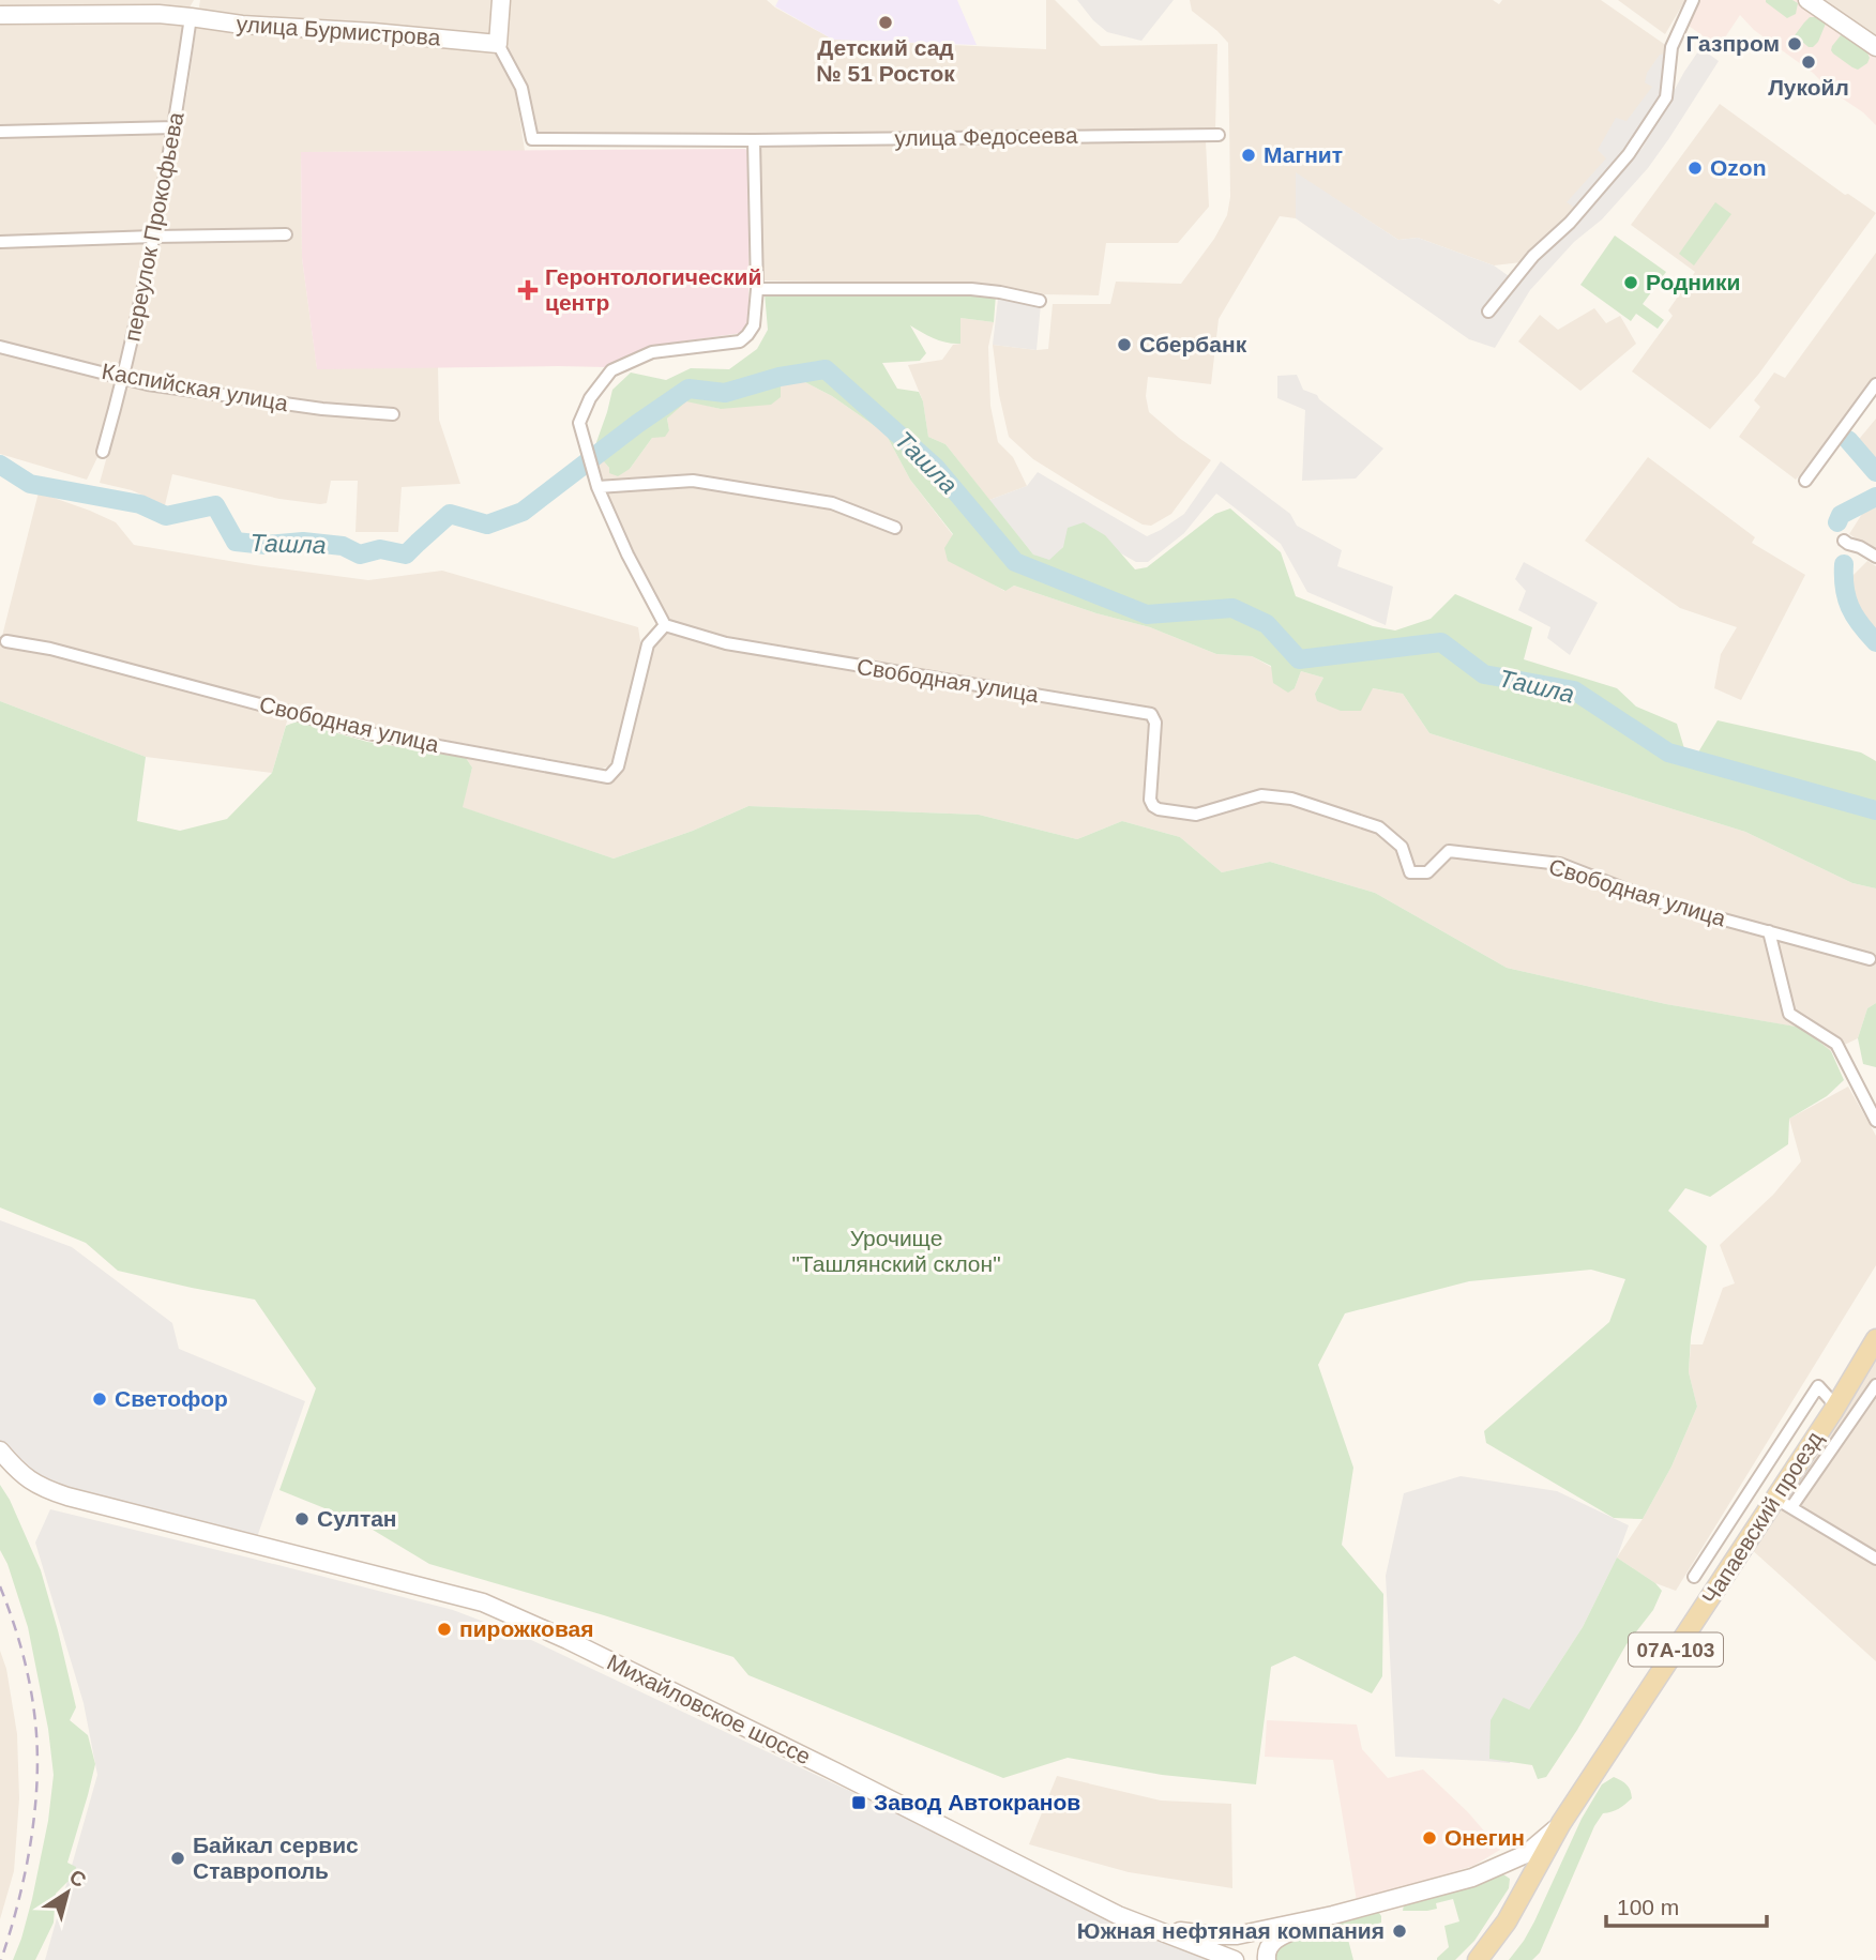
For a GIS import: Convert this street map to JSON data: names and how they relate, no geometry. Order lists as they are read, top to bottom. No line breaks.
{"streets":{"main road":["улица Бурмистрова","Чапаевский проезд","07А-103","Михайловское шоссе"],"street":["улица Федосеева","переулок Прокофьева","Каспийская улица","Свободная улица"]},"crossings":[["улица Бурмистрова","улица Федосеева"],["улица Бурмистрова","переулок Прокофьева"],["переулок Прокофьева","Каспийская улица"]],"water":["Ташла"],"parks":["Урочище \"Ташлянский склон\""],"places":{"other":["Детский сад № 51 Росток","Газпром","Лукойл","Магнит","Ozon","Родники","Сбербанк","Светофор","Султан","пирожковая","Онегин","Байкал сервис Ставрополь","Южная нефтяная компания"],"health":["Геронтологический центр"],"transit":["Завод Автокранов"]},"scale_bar":"100 m","north":"top right"}
